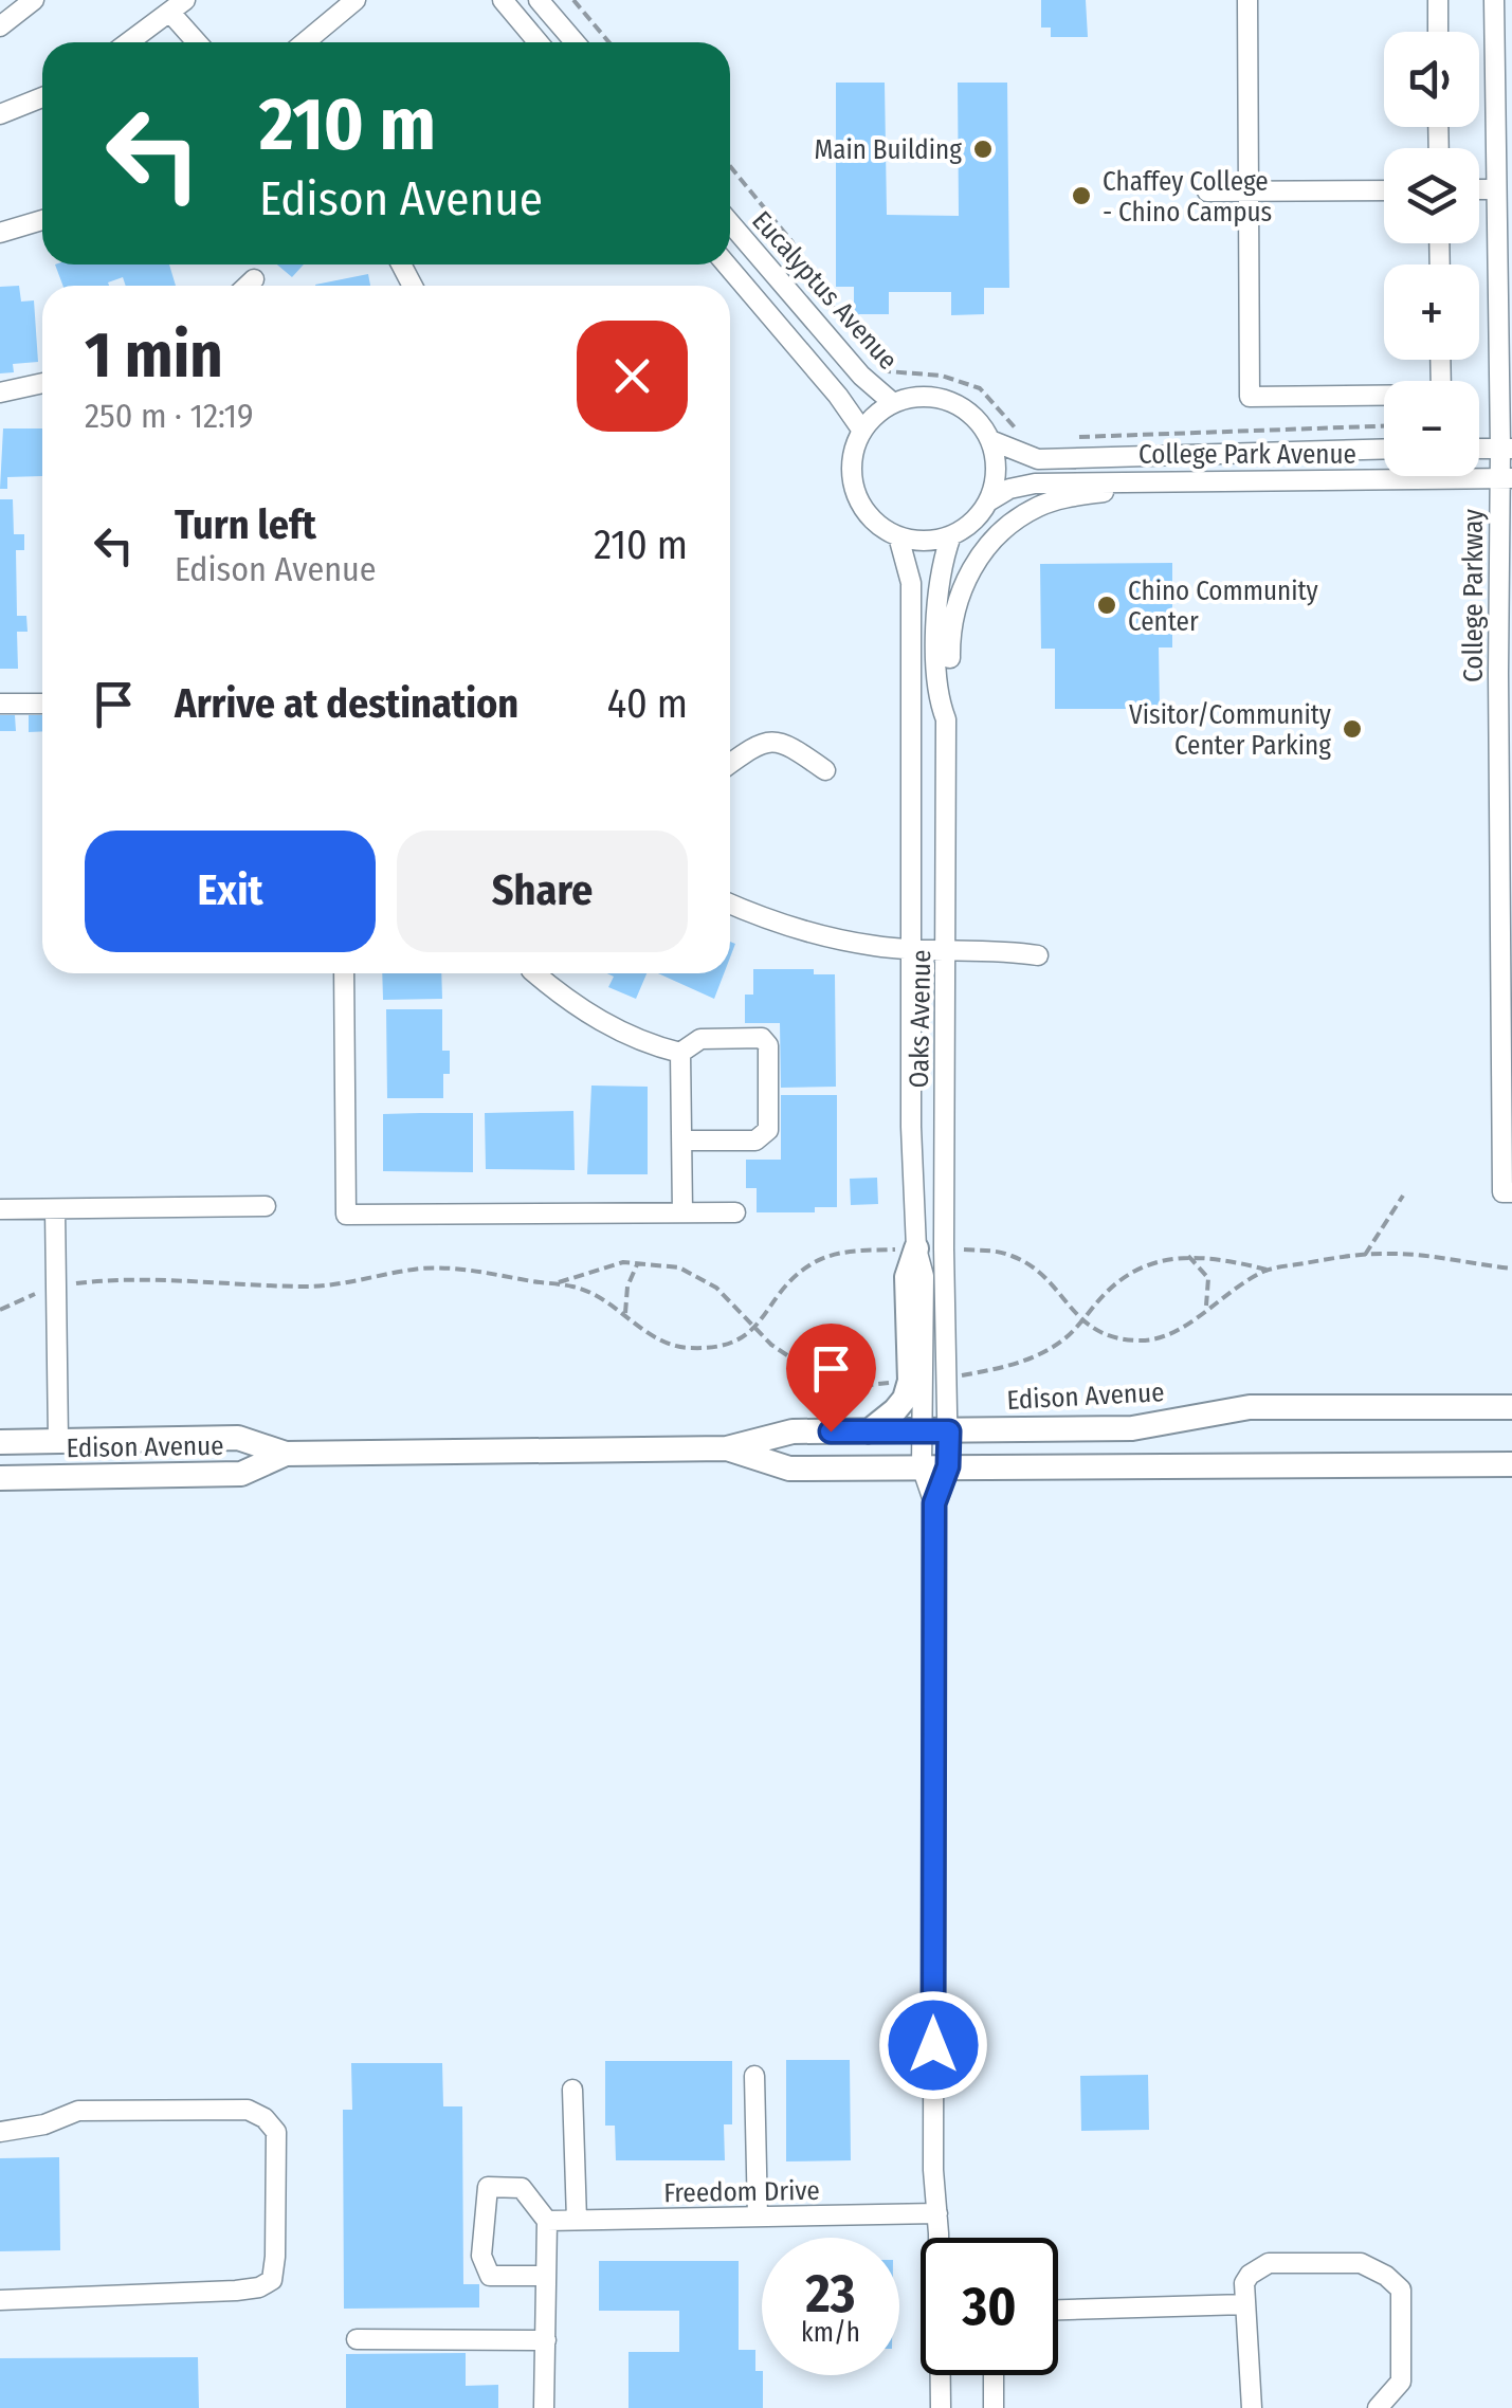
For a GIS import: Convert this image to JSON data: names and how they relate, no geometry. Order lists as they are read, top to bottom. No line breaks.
{"streets":{"main road":["Edison Avenue"],"street":["Eucalyptus Avenue","College Park Avenue","College Parkway","Oaks Avenue","Freedom Drive"]},"crossings":[["Eucalyptus Avenue","College Park Avenue"],["Eucalyptus Avenue","Oaks Avenue"],["College Park Avenue","College Parkway"],["College Park Avenue","Oaks Avenue"],["Oaks Avenue","Edison Avenue"],["Oaks Avenue","Freedom Drive"]],"places":["Main Building","Chaffey College - Chino Campus","Chino Community Center","Visitor/Community Center Parking"],"page":{"map_buttons":["+","−"],"turn":["210 m","Edison Avenue"],"heading":["1 min","250 m · 12:19"],"list":[{"name":"Turn left","note":"Edison Avenue","value":"210 m"},{"name":"Arrive at destination","value":"40 m"}],"buttons":["Exit","Share"],"speed":"23 km/h","limit":"30"}}
